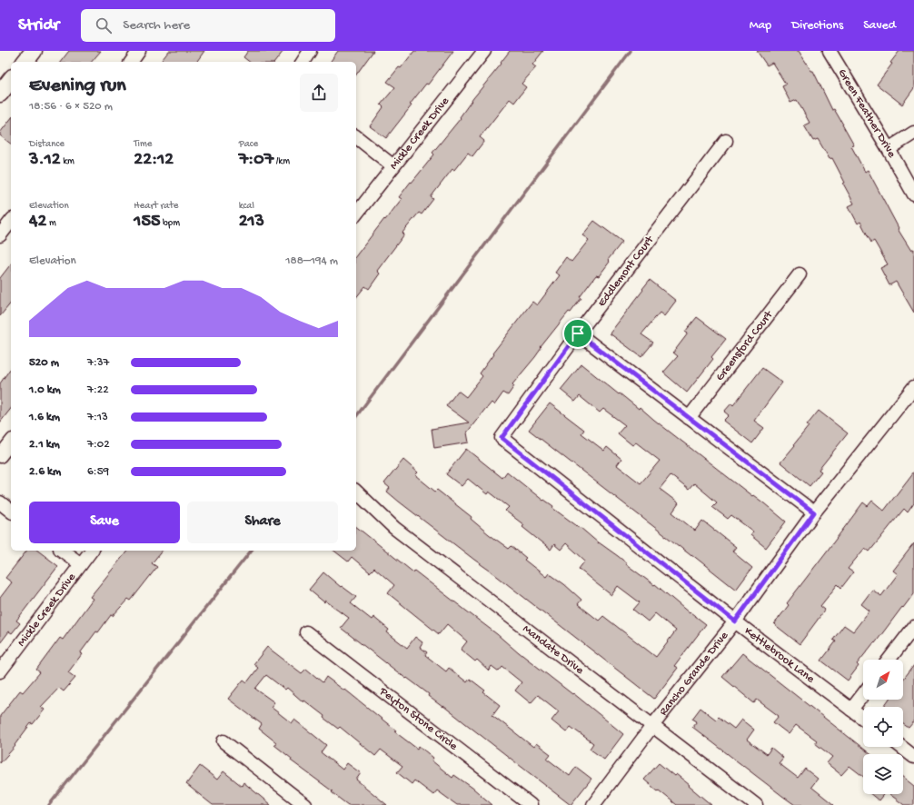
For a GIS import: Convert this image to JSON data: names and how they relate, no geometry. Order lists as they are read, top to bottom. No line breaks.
{"streets":{"street":["Green Feather Drive","Mickle Creek Drive","Eddlemont Court","Greensford Court","Mandate Drive","Kettlebrook Lane","Rancho Grande Drive","Peyton Stone Circle"]},"crossings":[["Eddlemont Court","Kettlebrook Lane"],["Mandate Drive","Rancho Grande Drive"],["Kettlebrook Lane","Rancho Grande Drive"]],"north":"top right","page":{"header":"Stridr","search":"Search here","nav":["Map","Directions","Saved"],"heading":["Evening run","18:56 · 6 × 520 m"],"stats":[["Distance","3.12 km"],["Time","22:12"],["Pace","7:07 /km"],["Elevation","42 m"],["Heart rate","155 bpm"],["kcal","213"]],"chart":["Elevation","188–194 m"],"list":[{"name":"520 m","note":"7:37"},{"name":"1.0 km","note":"7:22"},{"name":"1.6 km","note":"7:13"},{"name":"2.1 km","note":"7:02"},{"name":"2.6 km","note":"6:59"}],"buttons":["Save","Share"]}}
